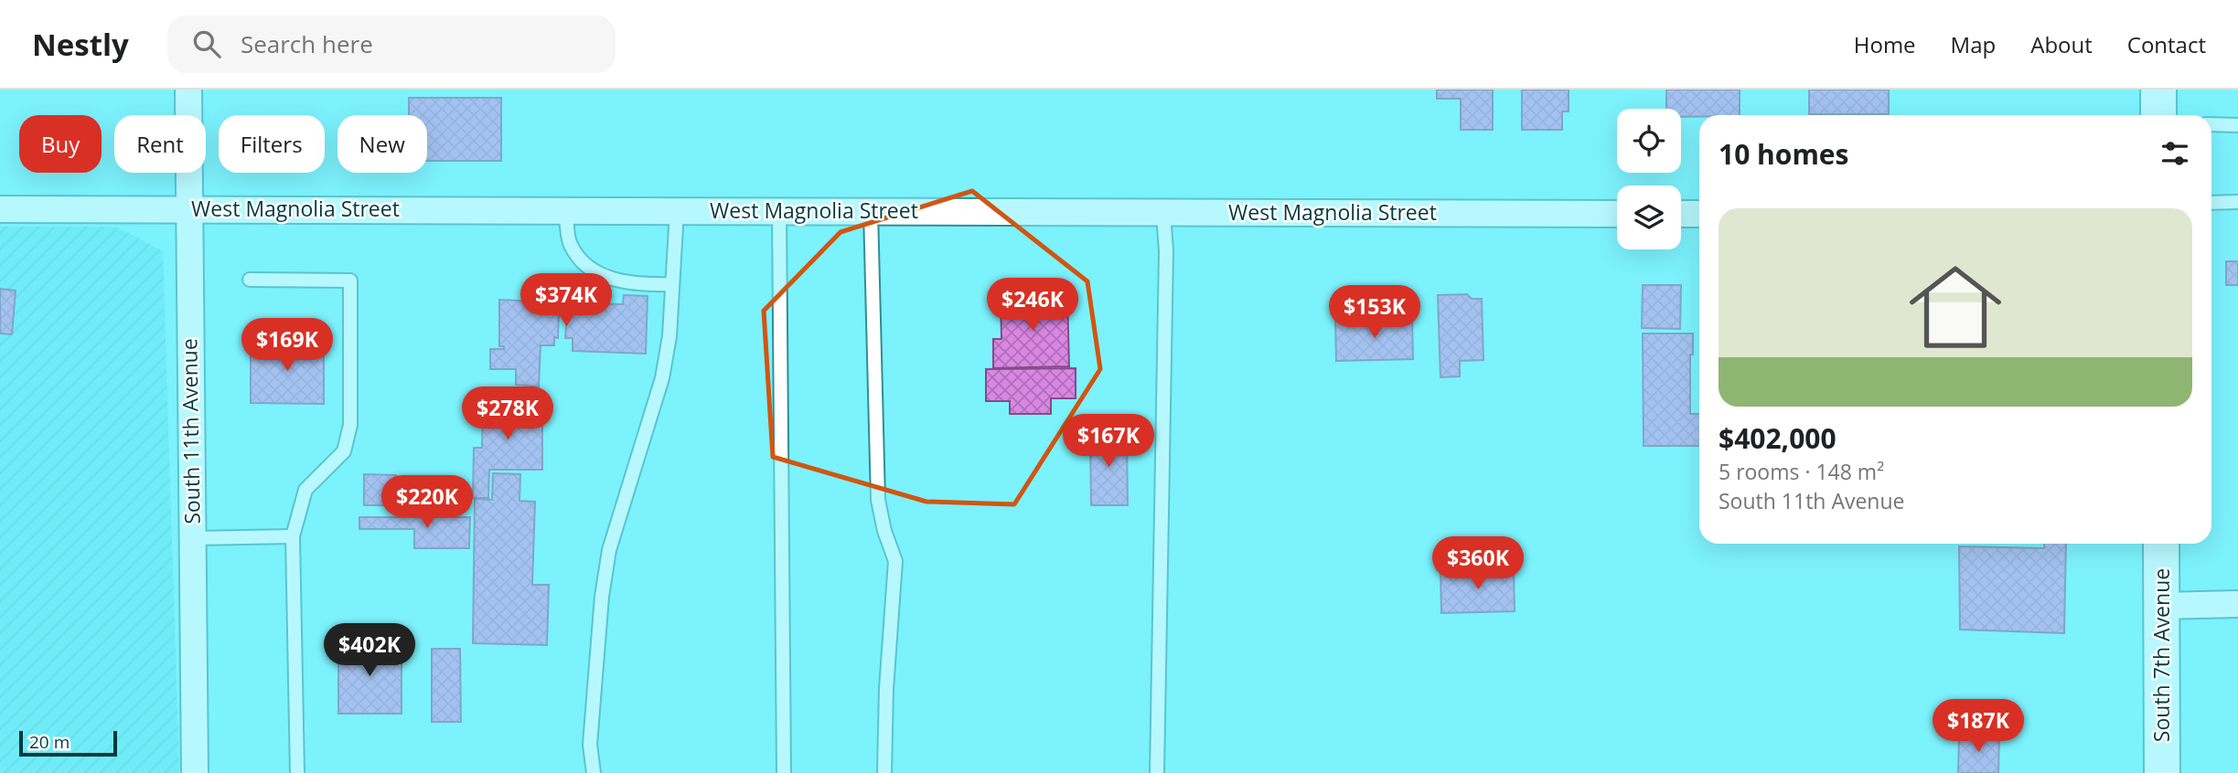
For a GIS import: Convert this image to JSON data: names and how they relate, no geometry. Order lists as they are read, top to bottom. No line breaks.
{"streets":{"main road":["South 7th Avenue"],"street":["West Magnolia Street","South 11th Avenue"]},"crossings":[["West Magnolia Street","South 11th Avenue"]],"scale_bar":"20 m","page":{"header":"Nestly","search":"Search here","nav":["Home","Map","About","Contact"],"chip":["Buy","Rent","Filters","New"],"heading":"10 homes","list":[{"name":"$402,000","note":"5 rooms · 148 m² · South 11th Avenue"}],"price":["$374K","$246K","$153K","$169K","$278K","$167K","$220K","$360K","$402K","$187K"],"scale":"20 m"}}
